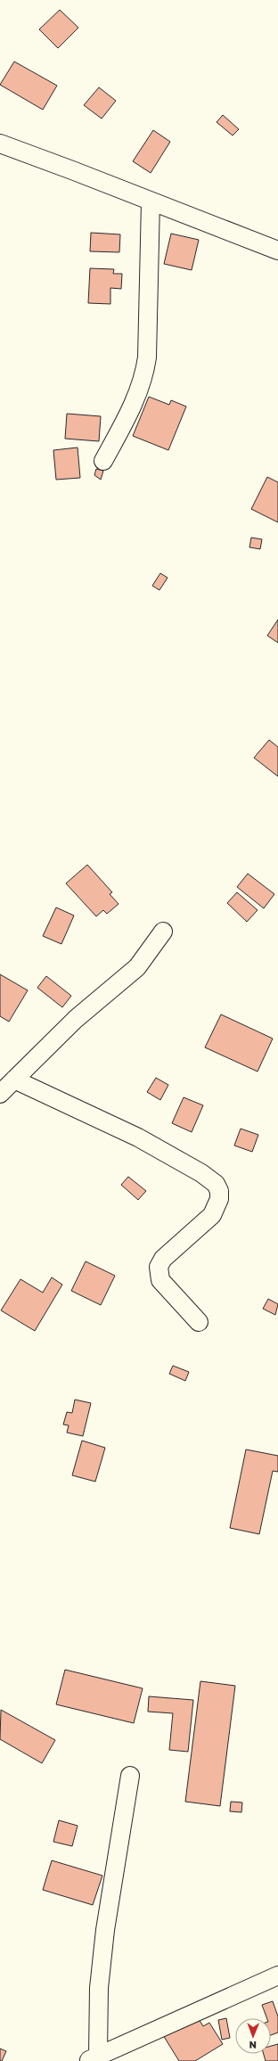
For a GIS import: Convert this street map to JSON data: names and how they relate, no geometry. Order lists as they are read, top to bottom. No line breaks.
{"north":"bottom"}
